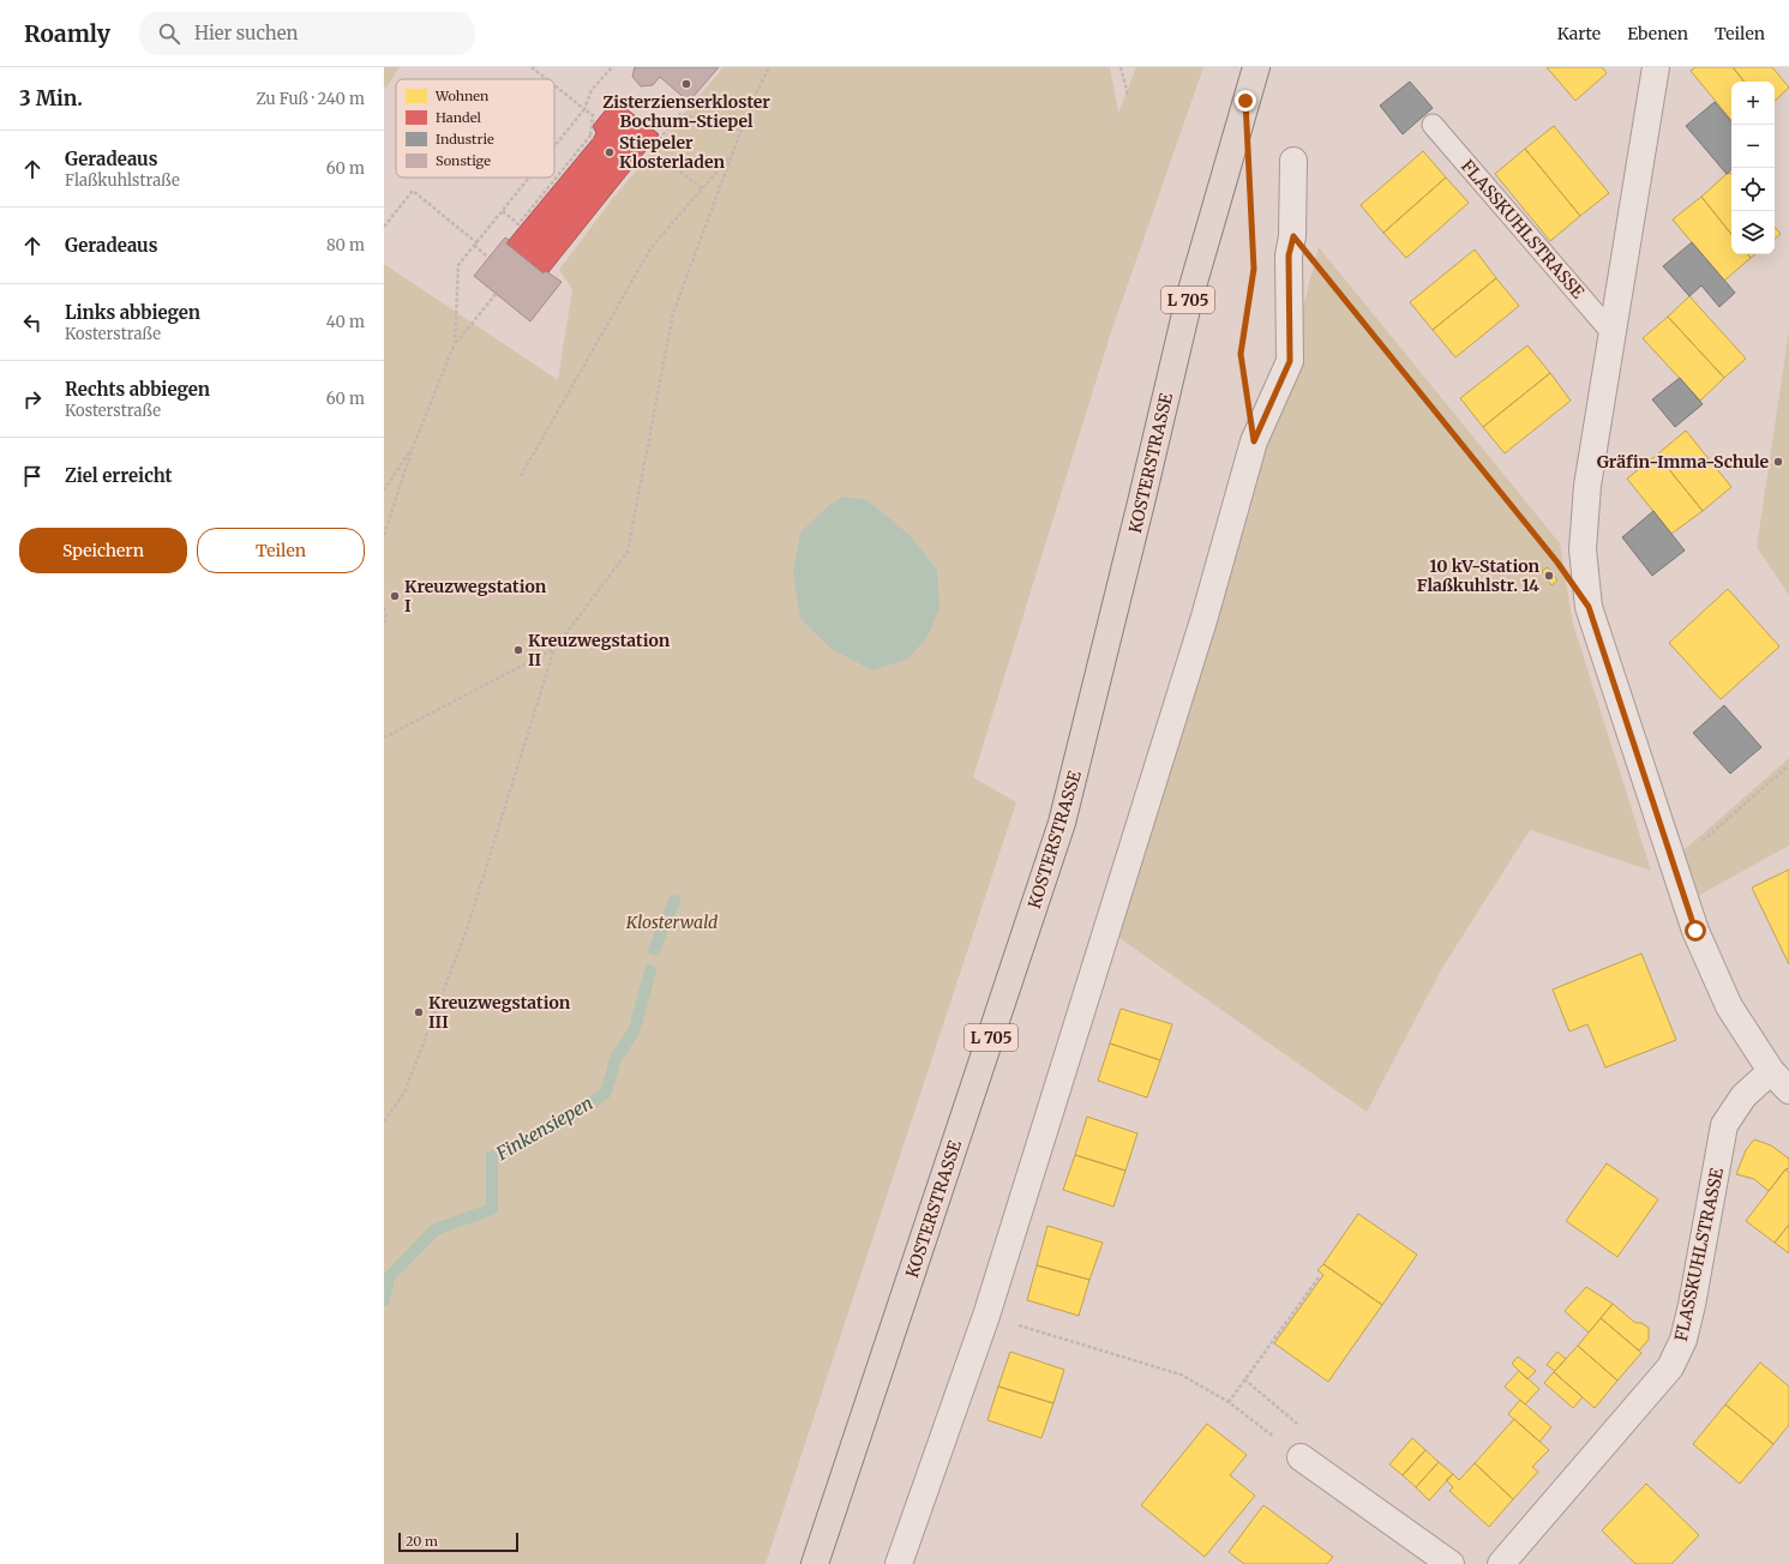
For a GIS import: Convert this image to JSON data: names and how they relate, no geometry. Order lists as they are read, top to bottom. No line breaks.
{"streets":{"main road":["L 705","KOSTERSTRASSE"],"street":["FLASSKUHLSTRASSE"]},"water":["Finkensiepen"],"parks":["Klosterwald"],"places":["Zisterzienserkloster Bochum-Stiepel","Stiepeler Klosterladen","Gräfin-Imma-Schule","10 kV-Station Flaßkuhlstr. 14","Kreuzwegstation I","Kreuzwegstation II","Kreuzwegstation III"],"legend":["Wohnen","Handel","Industrie","Sonstige"],"scale_bar":"20 m","page":{"header":"Roamly","search":"Hier suchen","nav":["Karte","Ebenen","Teilen"],"heading":["3 Min.","Zu Fuß · 240 m"],"map_buttons":["+","−"],"list":[["Geradeaus","Flaßkuhlstraße","60 m"],["Geradeaus","80 m"],["Links abbiegen","Kosterstraße","40 m"],["Rechts abbiegen","Kosterstraße","60 m"],"Ziel erreicht"],"buttons":["Speichern","Teilen"],"scale":"20 m"}}
